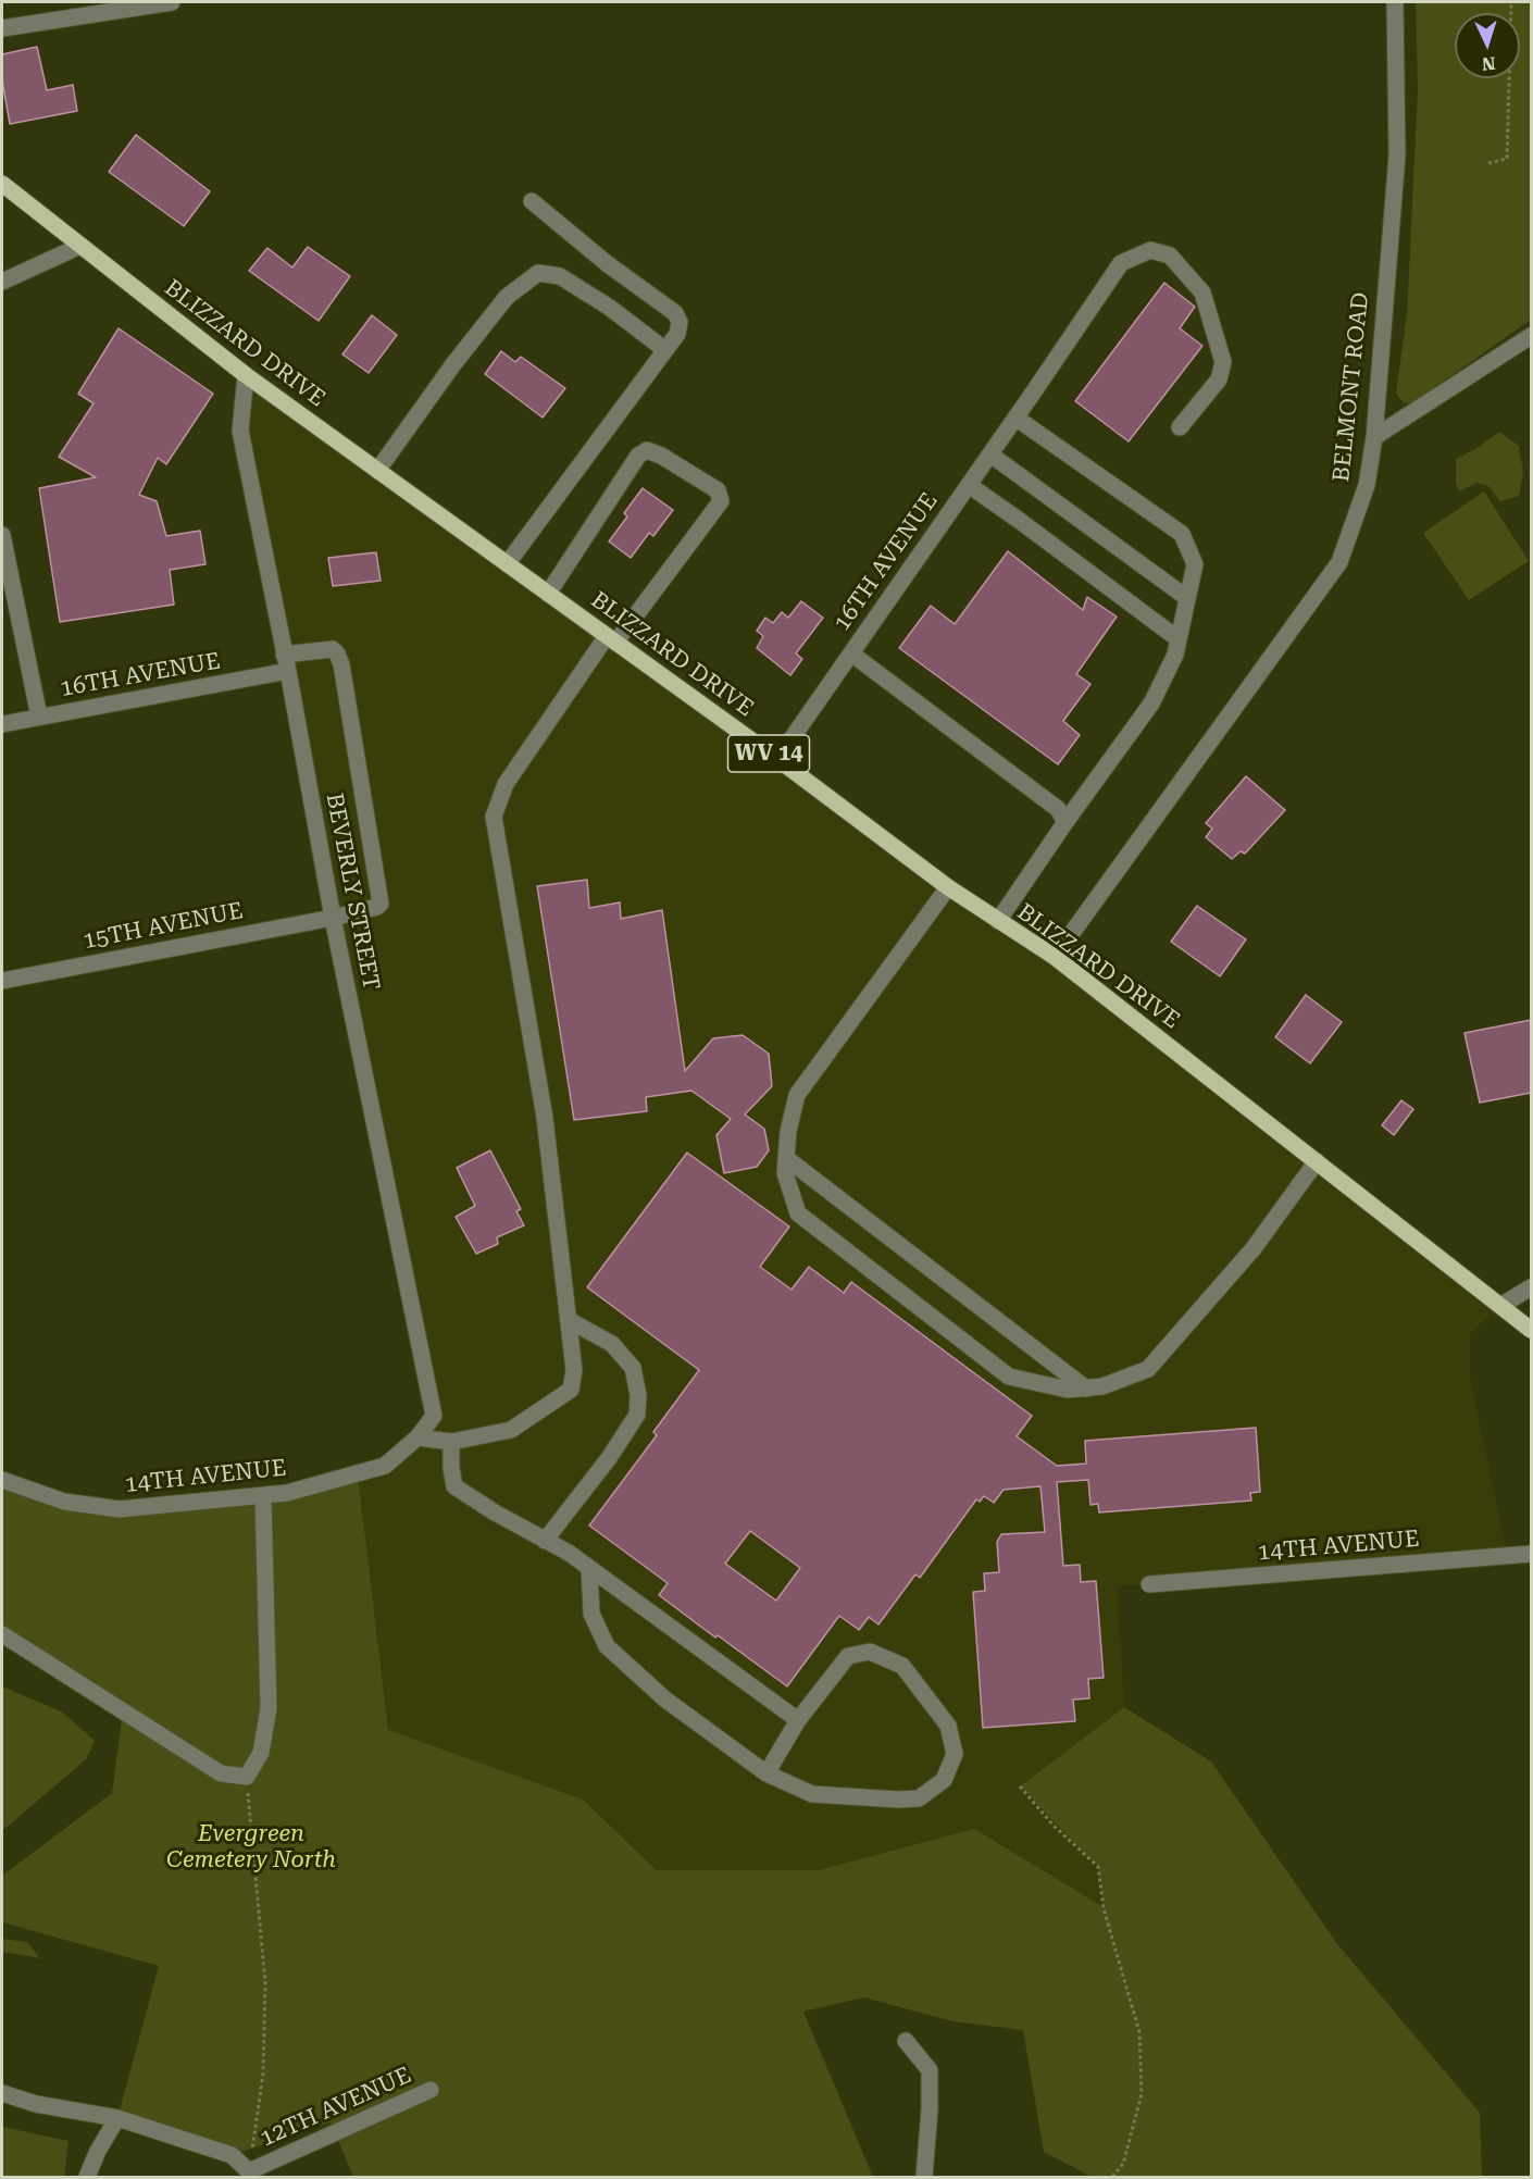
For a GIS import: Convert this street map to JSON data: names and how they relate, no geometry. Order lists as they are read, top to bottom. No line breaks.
{"streets":{"main road":["BLIZZARD DRIVE","WV 14"],"street":["BELMONT ROAD","16TH AVENUE","BEVERLY STREET","15TH AVENUE","14TH AVENUE","12TH AVENUE"]},"crossings":[["BLIZZARD DRIVE","BELMONT ROAD"],["BLIZZARD DRIVE","16TH AVENUE"],["BLIZZARD DRIVE","BEVERLY STREET"],["16TH AVENUE","BEVERLY STREET"],["BEVERLY STREET","15TH AVENUE"],["BEVERLY STREET","14TH AVENUE"]],"parks":["Evergreen Cemetery North"],"north":"bottom"}
